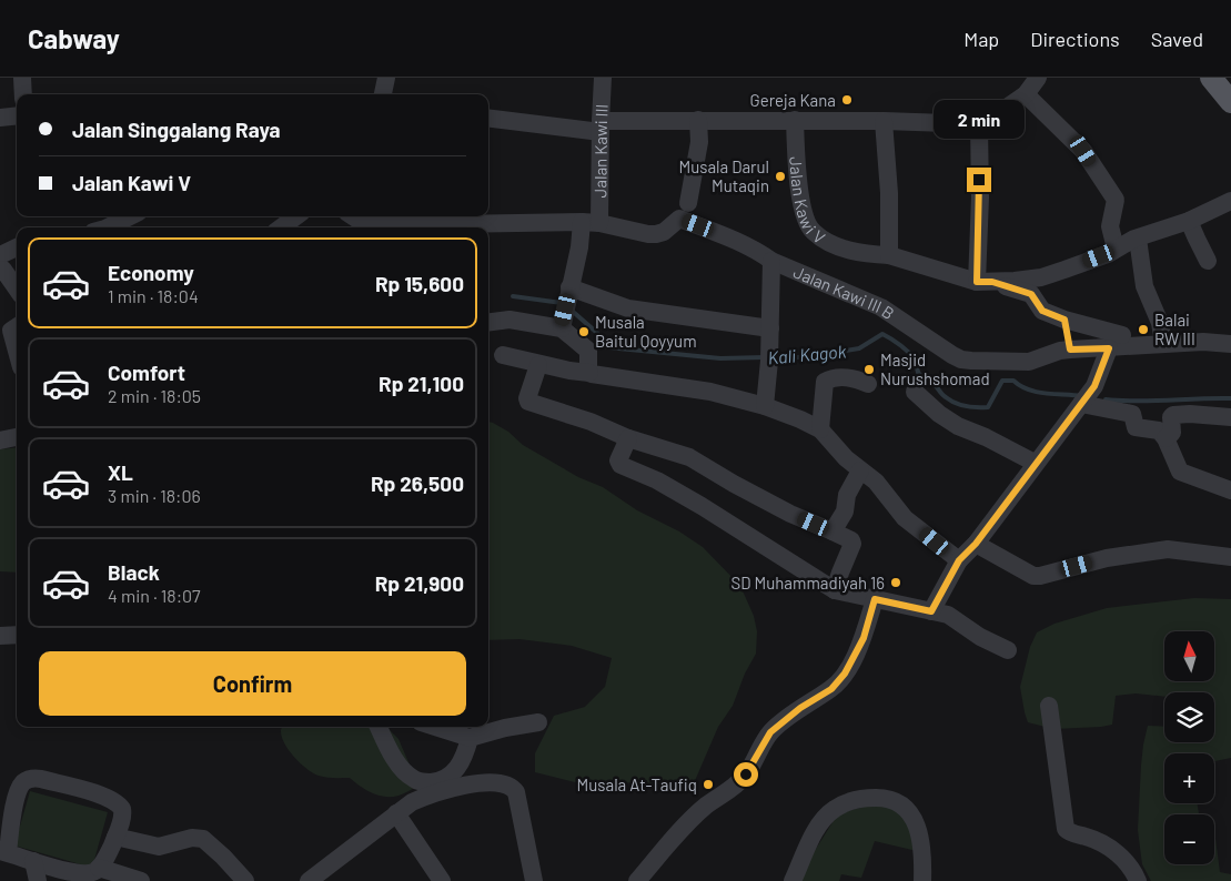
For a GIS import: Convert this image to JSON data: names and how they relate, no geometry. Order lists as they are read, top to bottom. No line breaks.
{"streets":{"street":["Jalan Kawi III","Jalan Kawi V","Jalan Kawi III B"]},"crossings":[["Jalan Kawi III","Jalan Kawi III B"],["Jalan Kawi V","Jalan Kawi III B"]],"water":["Kali Kagok"],"places":["Gereja Kana","Musala Darul Mutaqin","Balai RW III","Musala Baitul Qoyyum","Masjid Nurushshomad","SD Muhammadiyah 16","Musala At-Taufiq"],"north":"top","page":{"header":"Cabway","nav":["Map","Directions","Saved"],"banner":["Jalan Singgalang Raya","Jalan Kawi V"],"bubble":"2 min","list":[{"name":"Economy","note":"1 min · 18:04","value":"Rp 15,600"},{"name":"Comfort","note":"2 min · 18:05","value":"Rp 21,100"},{"name":"XL","note":"3 min · 18:06","value":"Rp 26,500"},{"name":"Black","note":"4 min · 18:07","value":"Rp 21,900"}],"map_buttons":["+","−"],"buttons":"Confirm"}}
